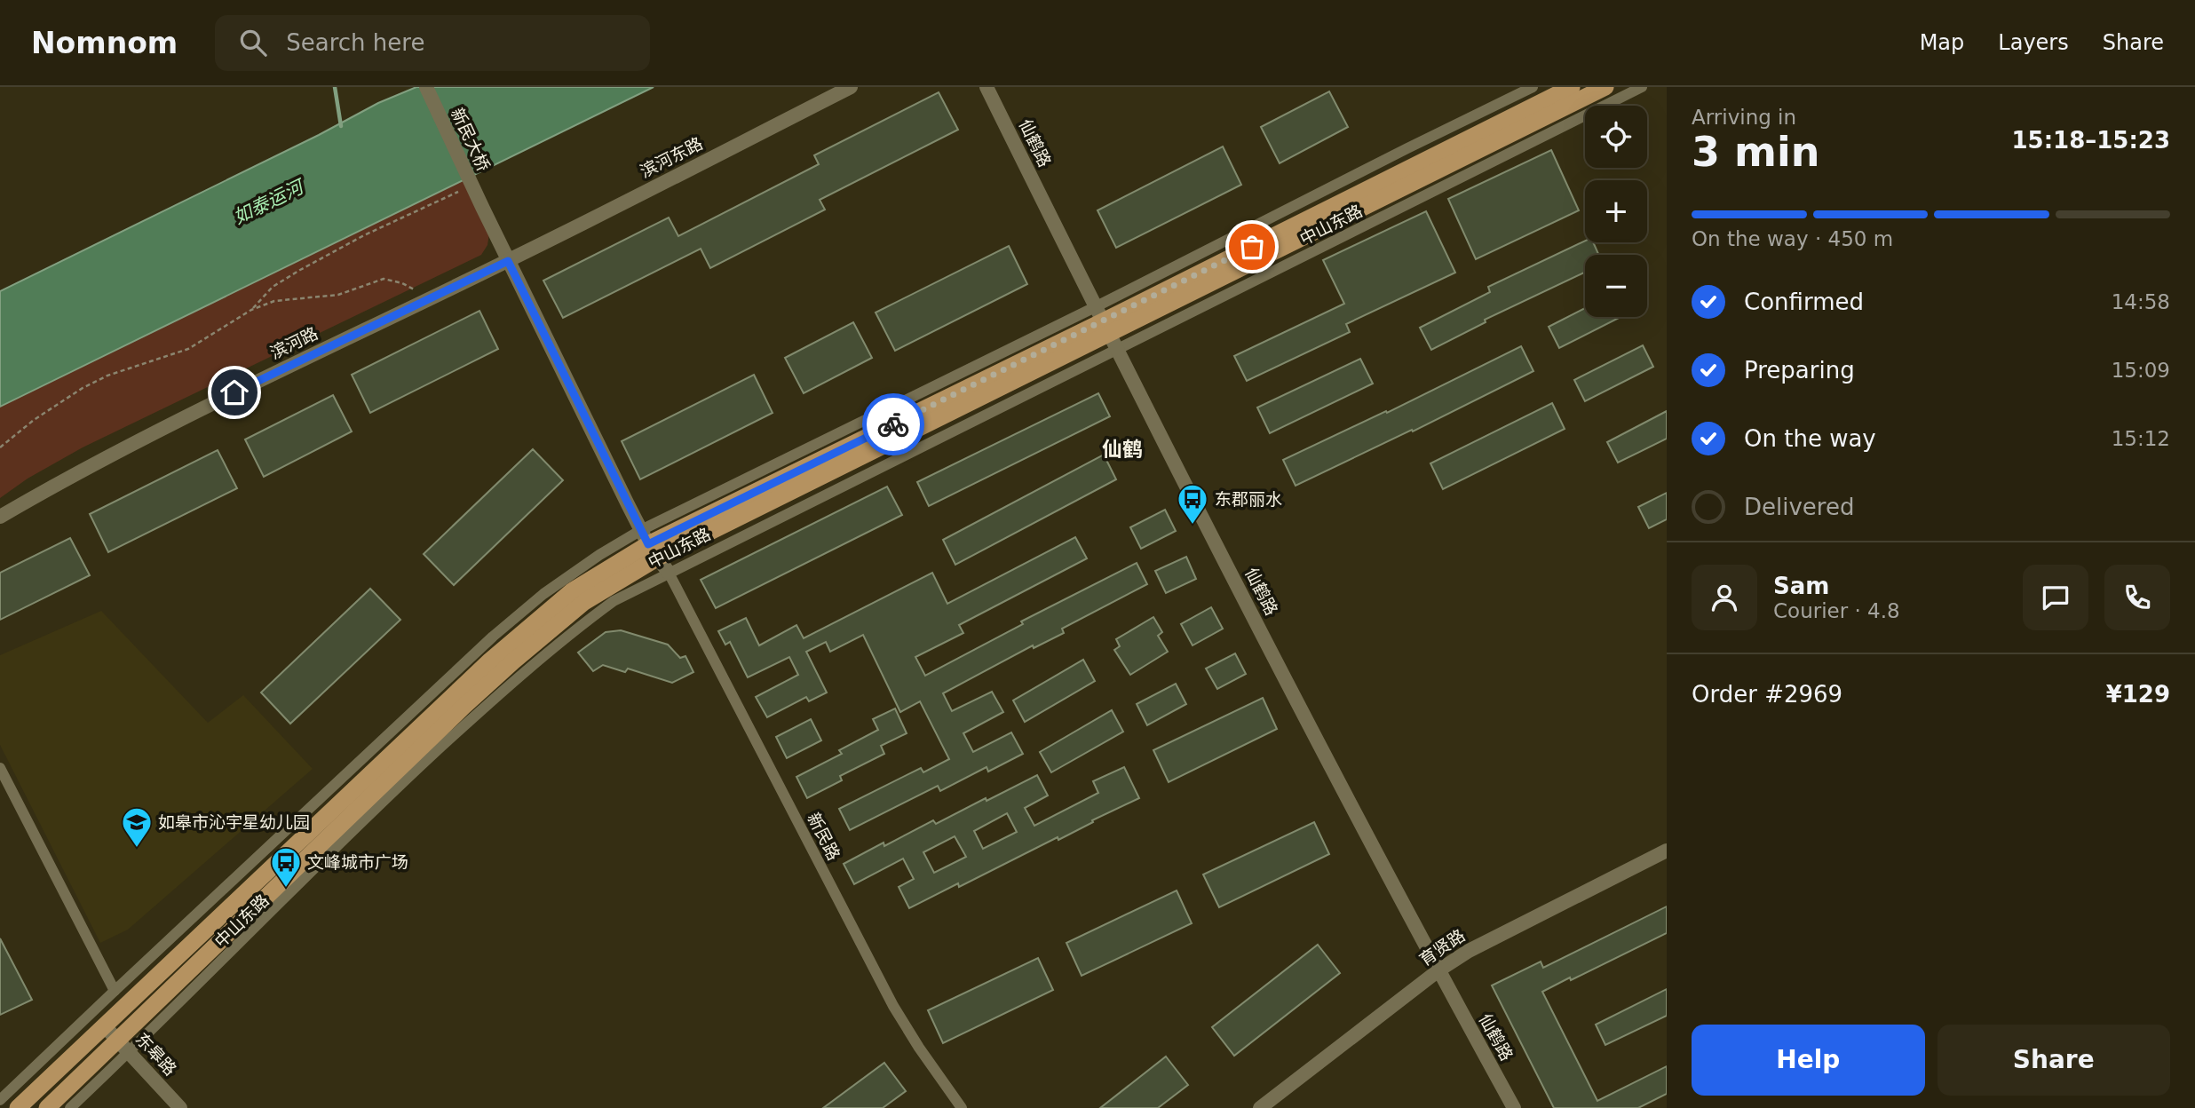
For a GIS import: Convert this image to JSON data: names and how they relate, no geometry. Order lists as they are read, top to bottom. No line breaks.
{"streets":{"main road":["中山东路"],"street":["新民大桥","仙鹤路","滨河东路","滨河路","新民路","育贤路","东皋路"]},"crossings":[["新民大桥","滨河东路"],["新民大桥","中山东路"],["新民大桥","滨河路"],["新民大桥","新民路"],["仙鹤路","中山东路"],["仙鹤路","育贤路"],["滨河东路","滨河路"],["中山东路","东皋路"]],"districts":["仙鹤"],"water":["如泰运河"],"places":{"bus stop":["东郡丽水","文峰城市广场"],"school or university":["如皋市沁宇星幼儿园"]},"page":{"header":"Nomnom","search":"Search here","nav":["Map","Layers","Share"],"heading":["3 min","Arriving in","15:18–15:23"],"panel":["Sam","Courier · 4.8","Order #2969","¥129"],"map_buttons":["+","−"],"bar":"On the way · 450 m","list":[["Confirmed","14:58"],["Preparing","15:09"],["On the way","15:12"],"Delivered"],"buttons":["Help","Share"]}}
